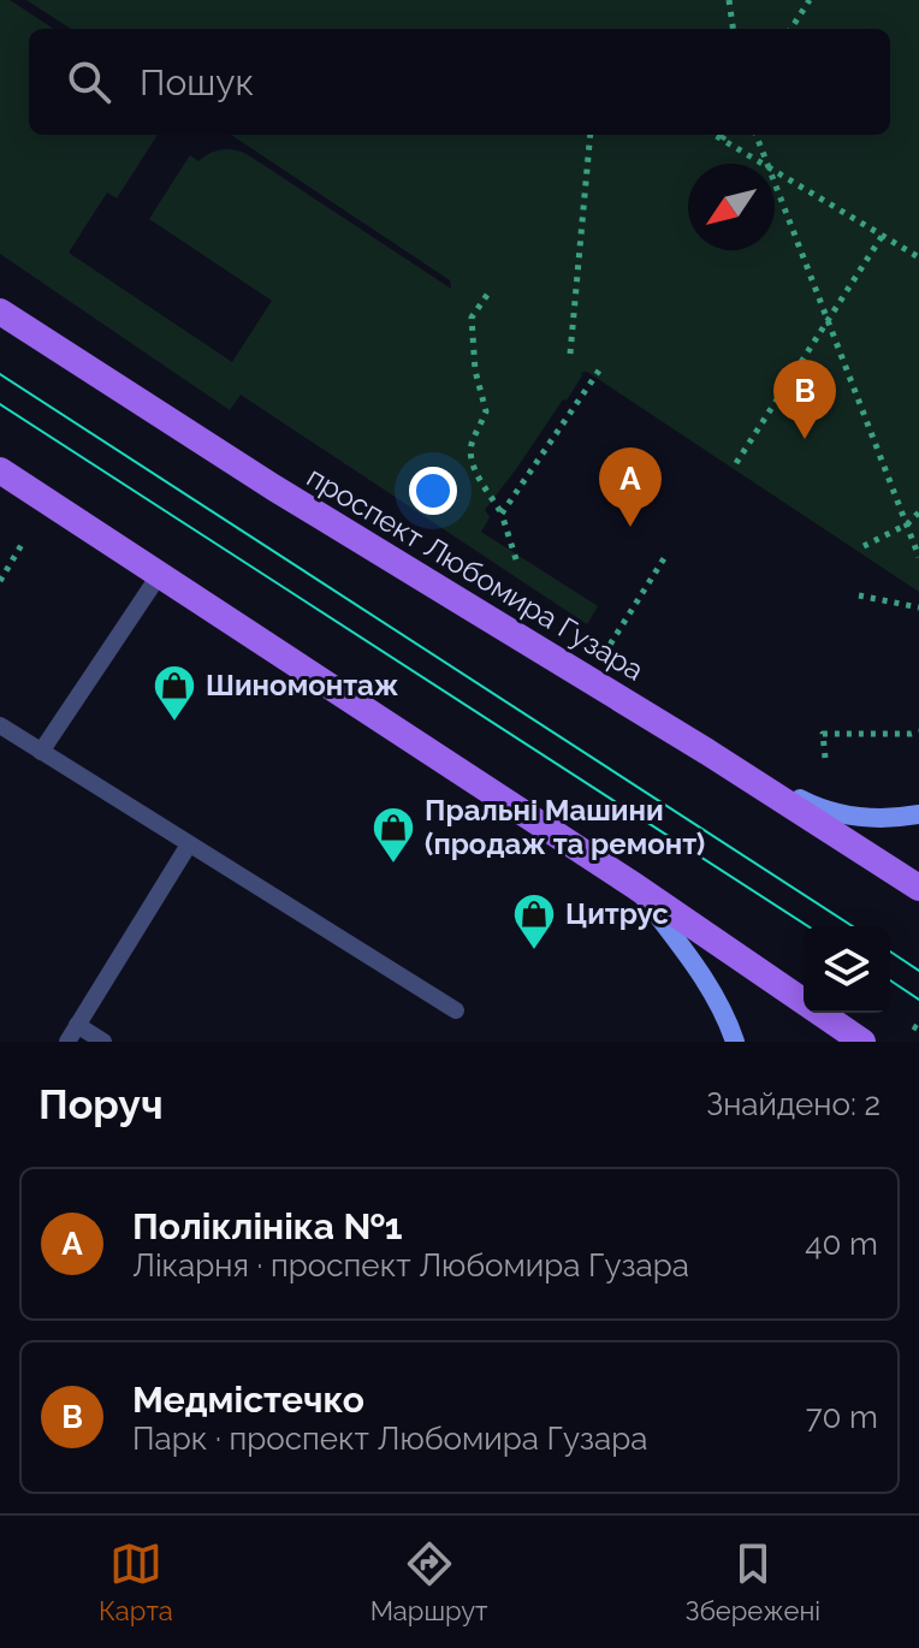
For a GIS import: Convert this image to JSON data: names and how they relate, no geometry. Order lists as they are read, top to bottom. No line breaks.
{"streets":{"main road":["проспект Любомира Гузара"]},"places":{"shop":["Шиномонтаж","Пральні Машини (продаж та ремонт)","Цитрус"]},"north":"bottom left","page":{"search":"Пошук","pins":["B","A"],"heading":["Поруч","Знайдено: 2"],"list":[{"mark":"A","name":"Поліклініка №1","note":"Лікарня · проспект Любомира Гузара","value":"40 m"},{"mark":"B","name":"Медмістечко","note":"Парк · проспект Любомира Гузара","value":"70 m"}],"nav":["Карта","Маршрут","Збережені"]}}
